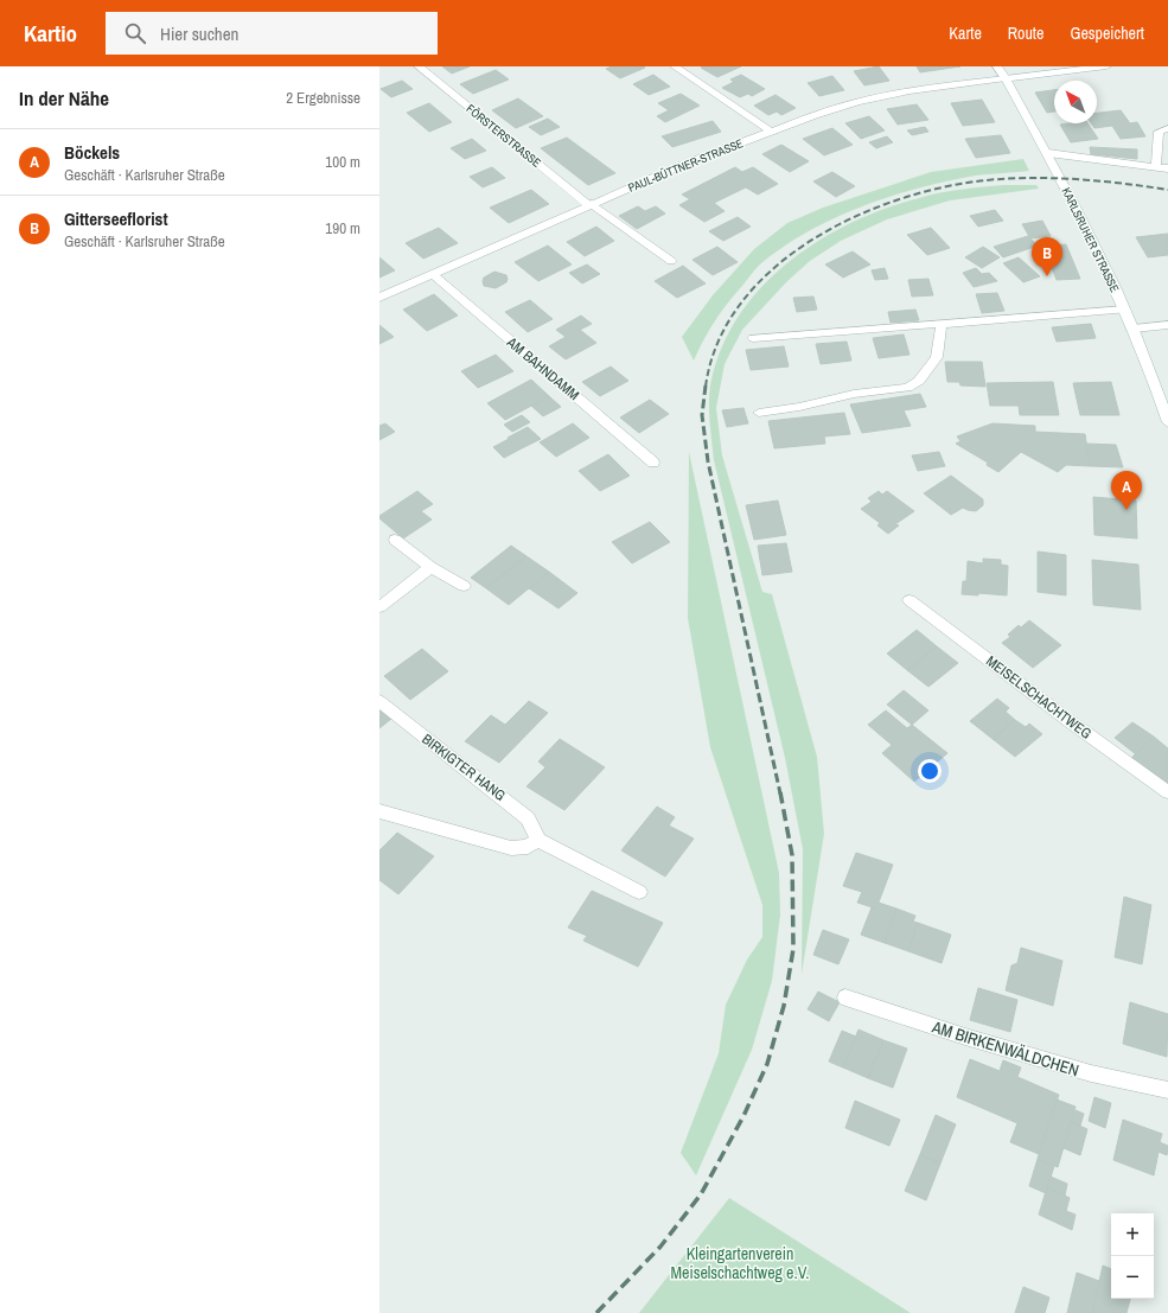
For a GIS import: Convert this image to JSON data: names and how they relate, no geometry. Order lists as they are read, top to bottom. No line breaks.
{"streets":{"street":["FÖRSTERSTRASSE","PAUL-BÜTTNER-STRASSE","KARLSRUHER STRASSE","AM BAHNDAMM","MEISELSCHACHTWEG","BIRKIGTER HANG","AM BIRKENWÄLDCHEN"]},"crossings":[["FÖRSTERSTRASSE","PAUL-BÜTTNER-STRASSE"],["PAUL-BÜTTNER-STRASSE","KARLSRUHER STRASSE"],["PAUL-BÜTTNER-STRASSE","AM BAHNDAMM"]],"parks":["Kleingartenverein Meiselschachtweg e.V."],"north":"top left","page":{"header":"Kartio","search":"Hier suchen","nav":["Karte","Route","Gespeichert"],"heading":["In der Nähe","2 Ergebnisse"],"list":[{"mark":"A","name":"Böckels","note":"Geschäft · Karlsruher Straße","value":"100 m"},{"mark":"B","name":"Gitterseeflorist","note":"Geschäft · Karlsruher Straße","value":"190 m"}],"pins":["B","A"],"map_buttons":["+","−"]}}
